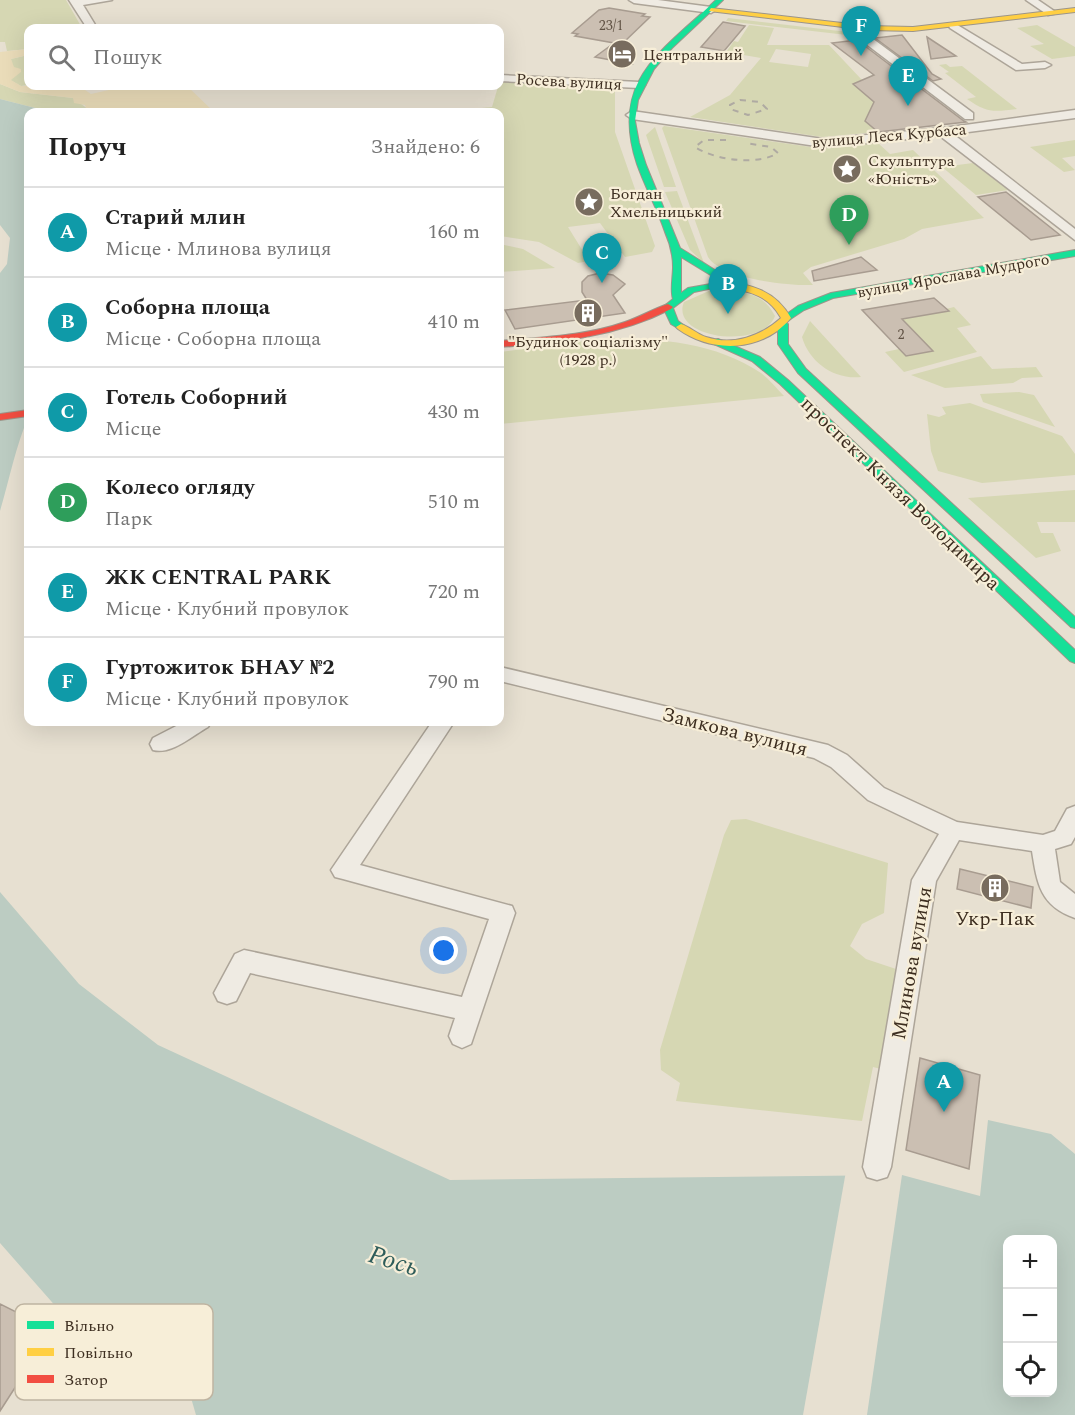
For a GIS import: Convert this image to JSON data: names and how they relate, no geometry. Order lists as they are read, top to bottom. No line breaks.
{"streets":{"main road":["вулиця Ярослава Мудрого","проспект Князя Володимира"],"street":["Росева вулиця","вулиця Леся Курбаса","Замкова вулиця","Млинова вулиця"]},"crossings":[["вулиця Ярослава Мудрого","проспект Князя Володимира"],["Замкова вулиця","Млинова вулиця"]],"water":["Рось"],"places":{"hotel":["Центральний"],"place":["Скульптура «Юність»","Богдан Хмельницький"],"building":["\"Будинок соціалізму\" (1928 р.)","Укр-Пак"]},"house_numbers":["23/1","2"],"legend":["Вільно","Повільно","Затор"],"page":{"pins":["F","E","D","C","B","A"],"search":"Пошук","heading":["Поруч","Знайдено: 6"],"list":[{"mark":"A","name":"Старий млин","note":"Місце · Млинова вулиця","value":"160 m"},{"mark":"B","name":"Соборна площа","note":"Місце · Соборна площа","value":"410 m"},{"mark":"C","name":"Готель Соборний","note":"Місце","value":"430 m"},{"mark":"D","name":"Колесо огляду","note":"Парк","value":"510 m"},{"mark":"E","name":"ЖК CENTRAL PARK","note":"Місце · Клубний провулок","value":"720 m"},{"mark":"F","name":"Гуртожиток БНАУ №2","note":"Місце · Клубний провулок","value":"790 m"}],"map_buttons":["+","−"]}}
